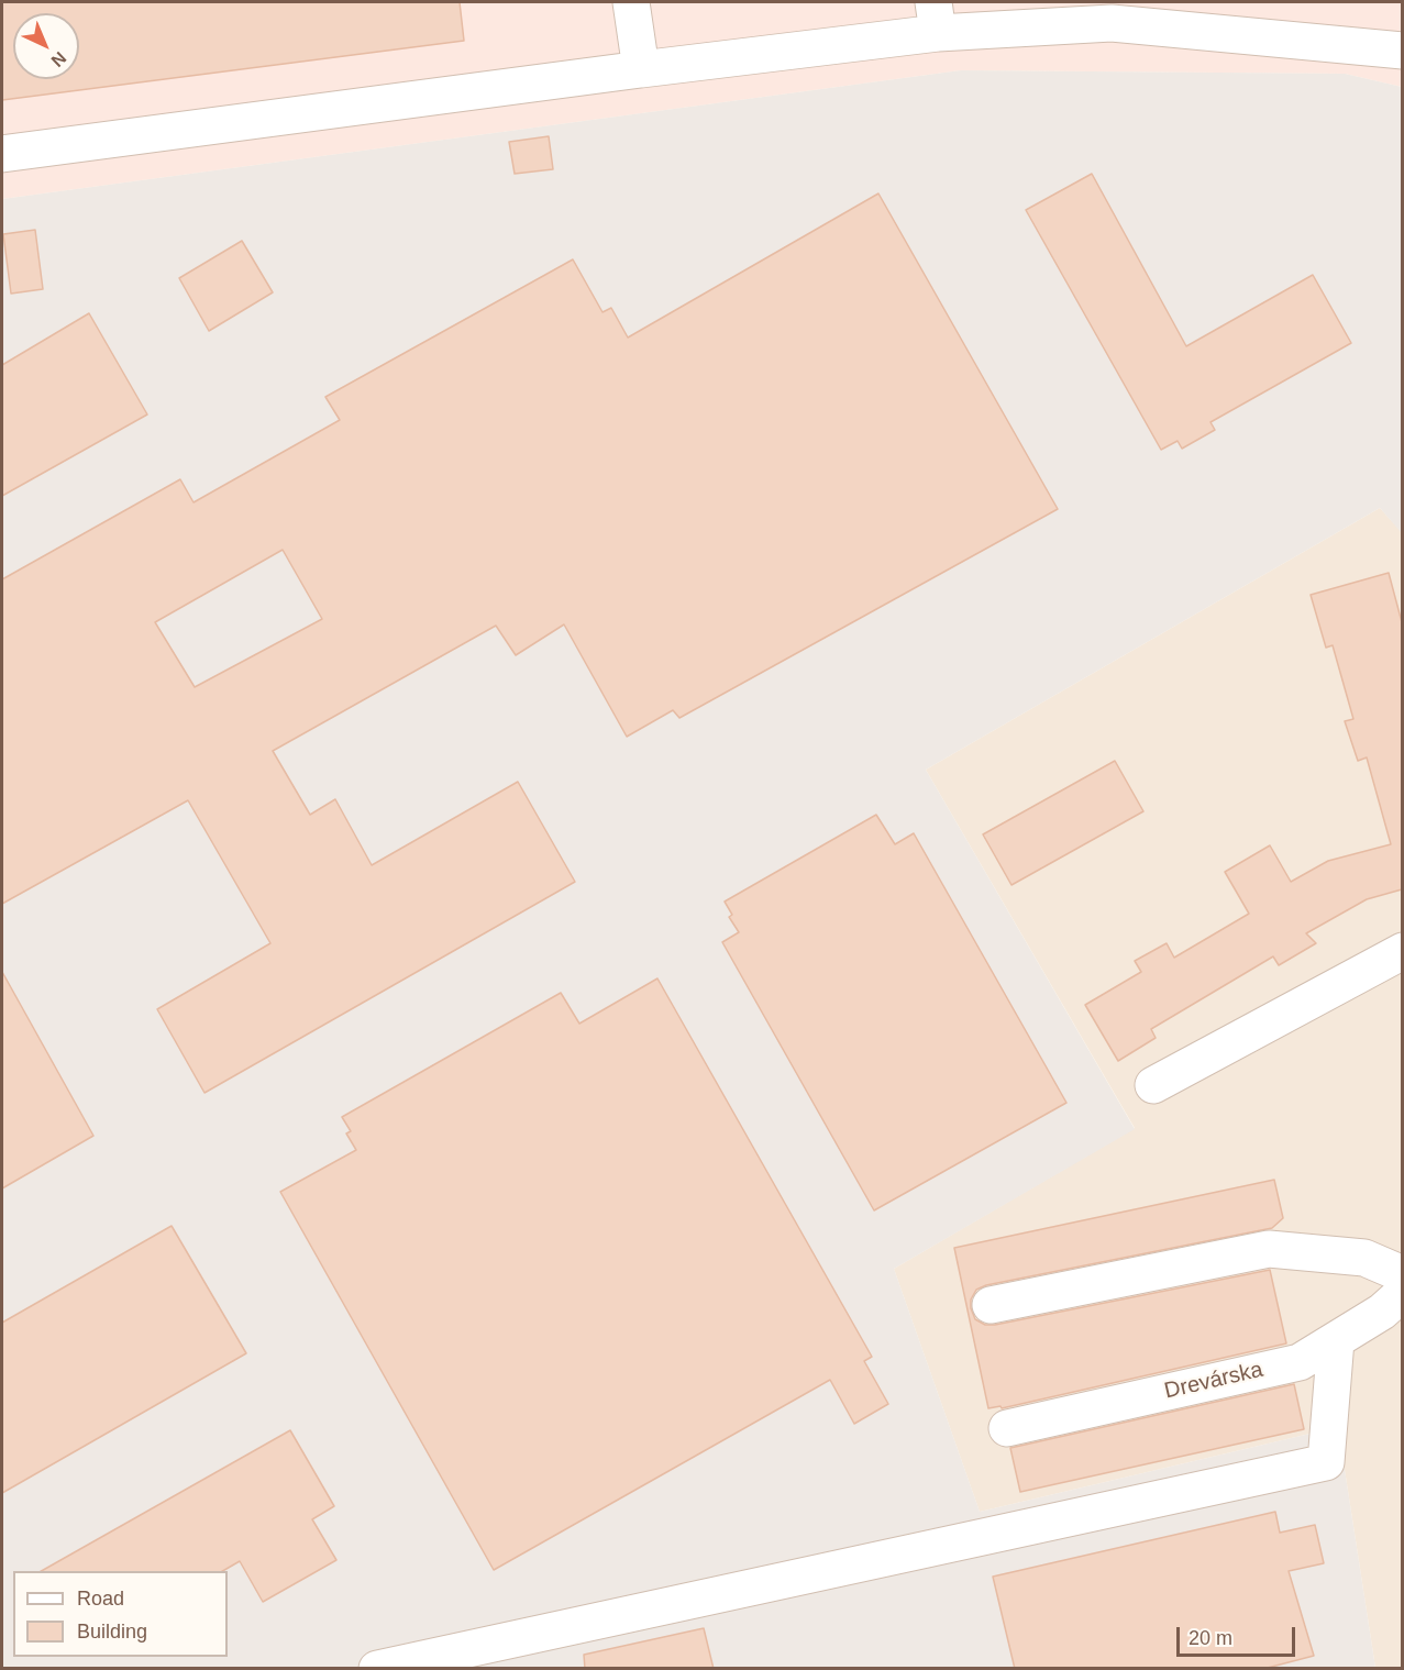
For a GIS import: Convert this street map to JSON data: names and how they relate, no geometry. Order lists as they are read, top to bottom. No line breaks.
{"streets":{"street":["Drevárska"]},"legend":["Road","Building"],"scale_bar":"20 m","north":"bottom right"}
